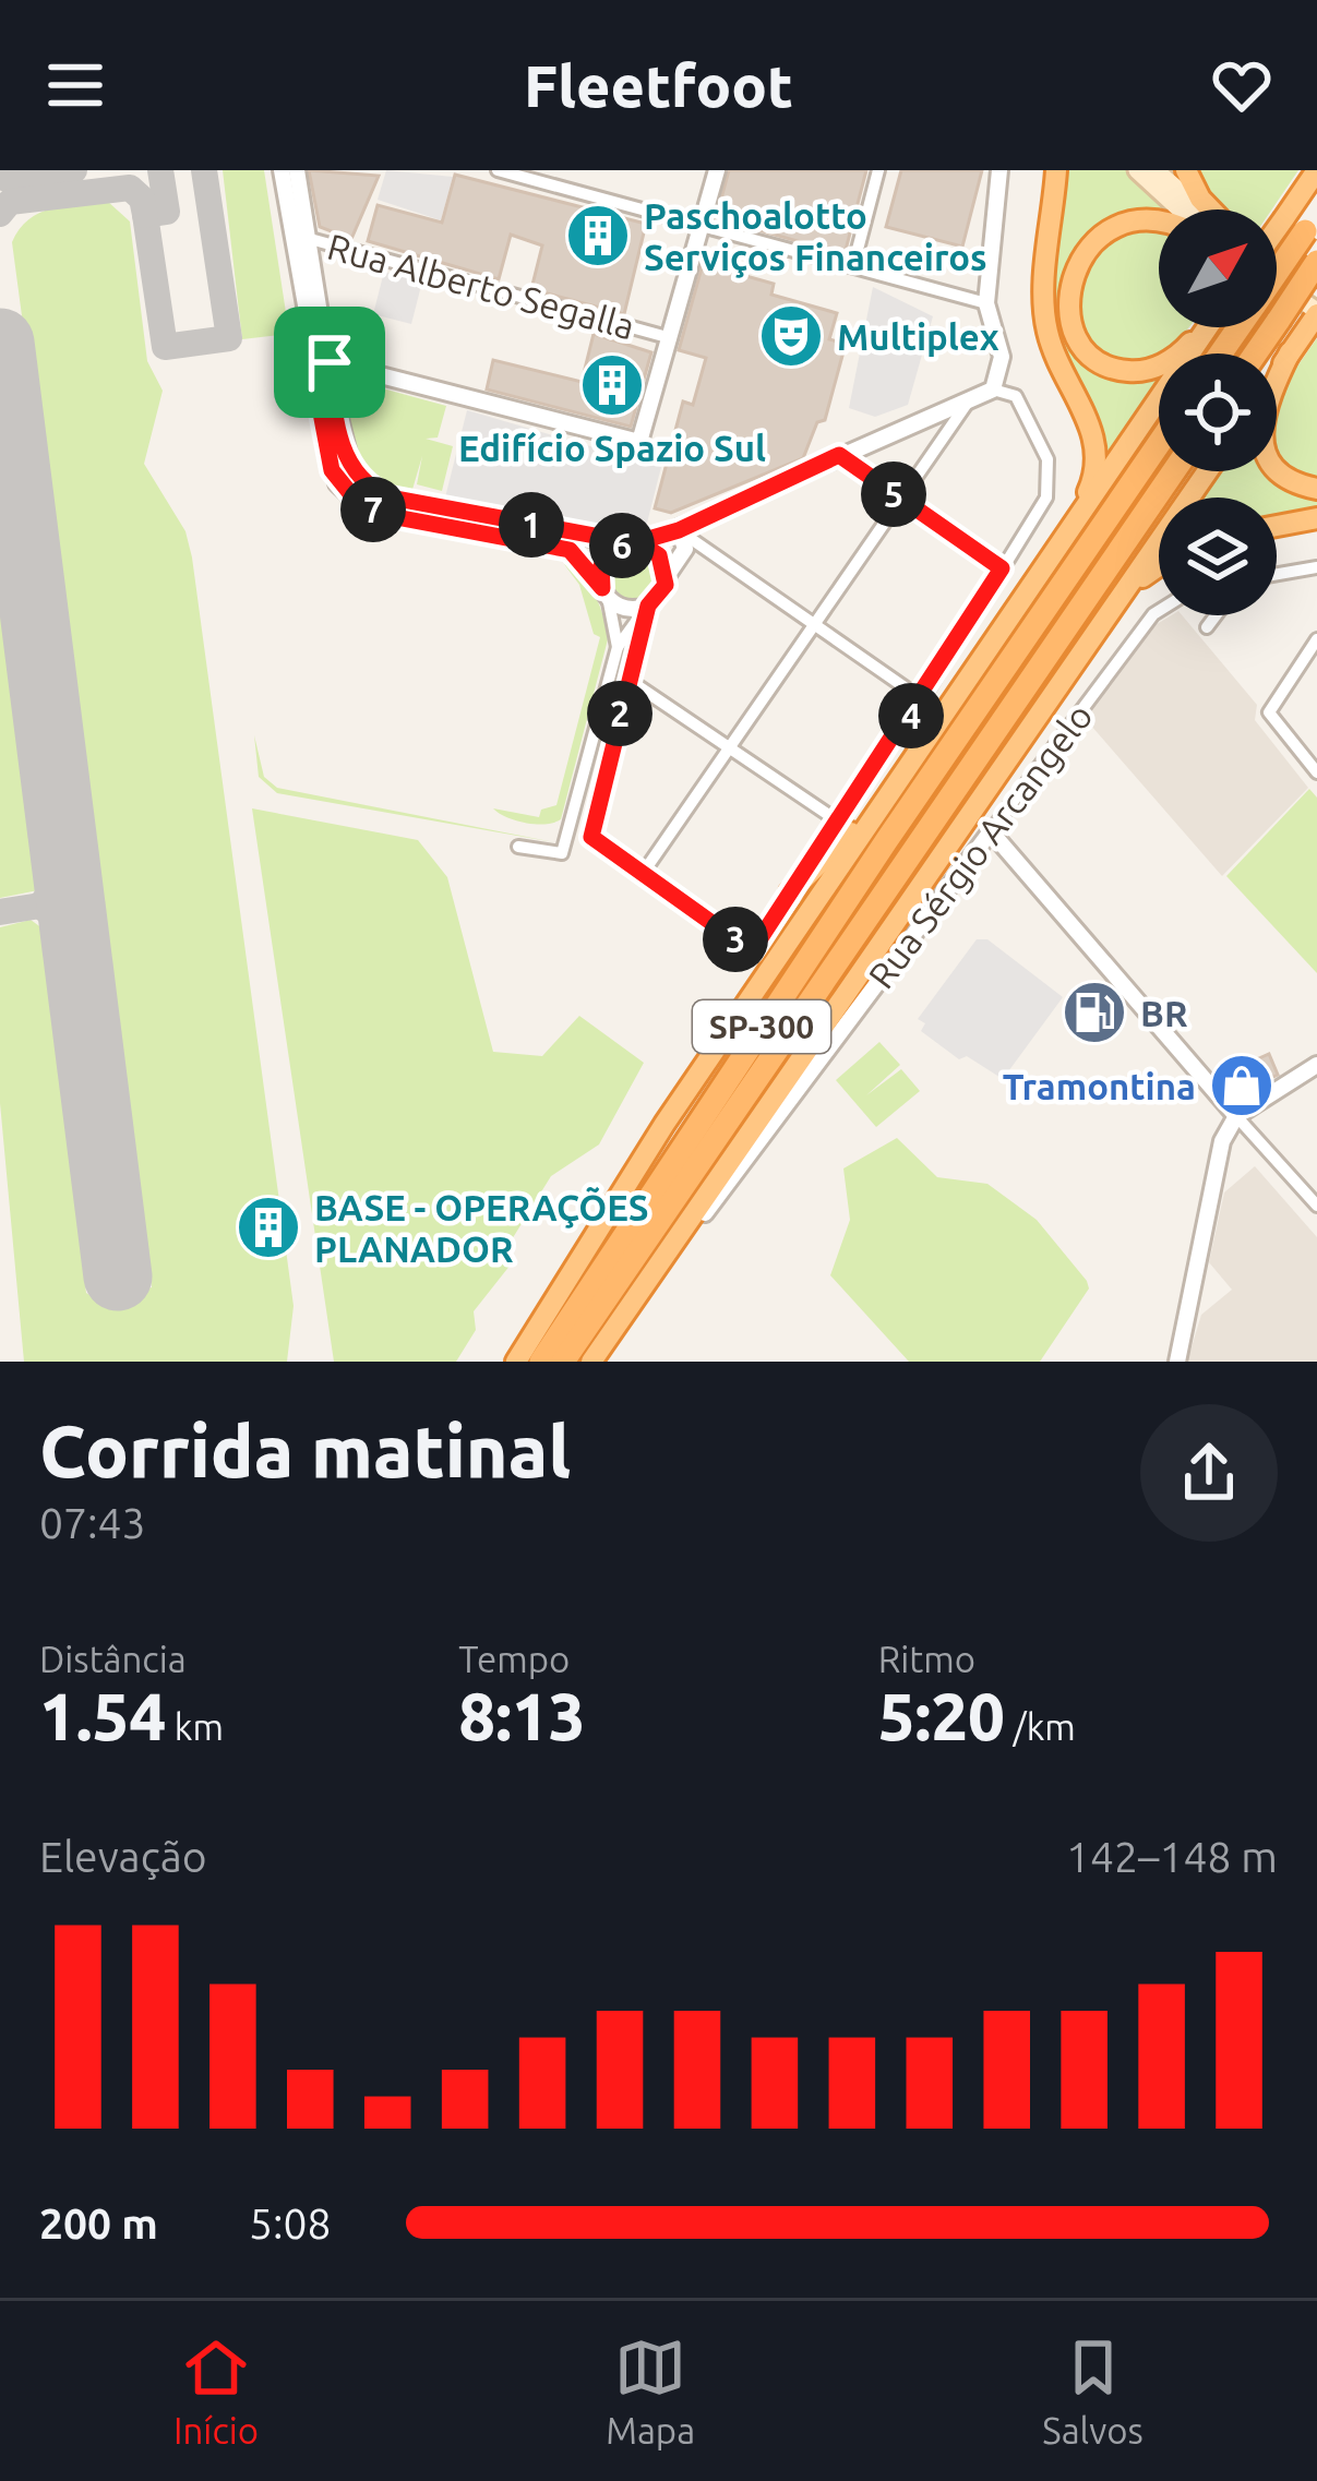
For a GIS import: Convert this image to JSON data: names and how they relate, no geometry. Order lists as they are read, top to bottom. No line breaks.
{"streets":{"highway":["Rua Sérgio Arcangelo","SP-300"],"street":["Rua Alberto Segalla"]},"places":{"building":["Paschoalotto Serviços Financeiros","Edifício Spazio Sul","BASE - OPERAÇÕES PLANADOR"],"theatre":["Multiplex"],"fuel station":["BR"],"shop":["Tramontina"]},"north":"top right","page":{"header":"Fleetfoot","pins":["5","7","1","6","2","4","3"],"heading":["Corrida matinal","07:43"],"stats":[["Distância","1.54 km"],["Tempo","8:13"],["Ritmo","5:20 /km"]],"chart":["Elevação","142–148 m"],"list":[{"name":"200 m","note":"5:08"}],"tabs":["Início","Mapa","Salvos"]}}
